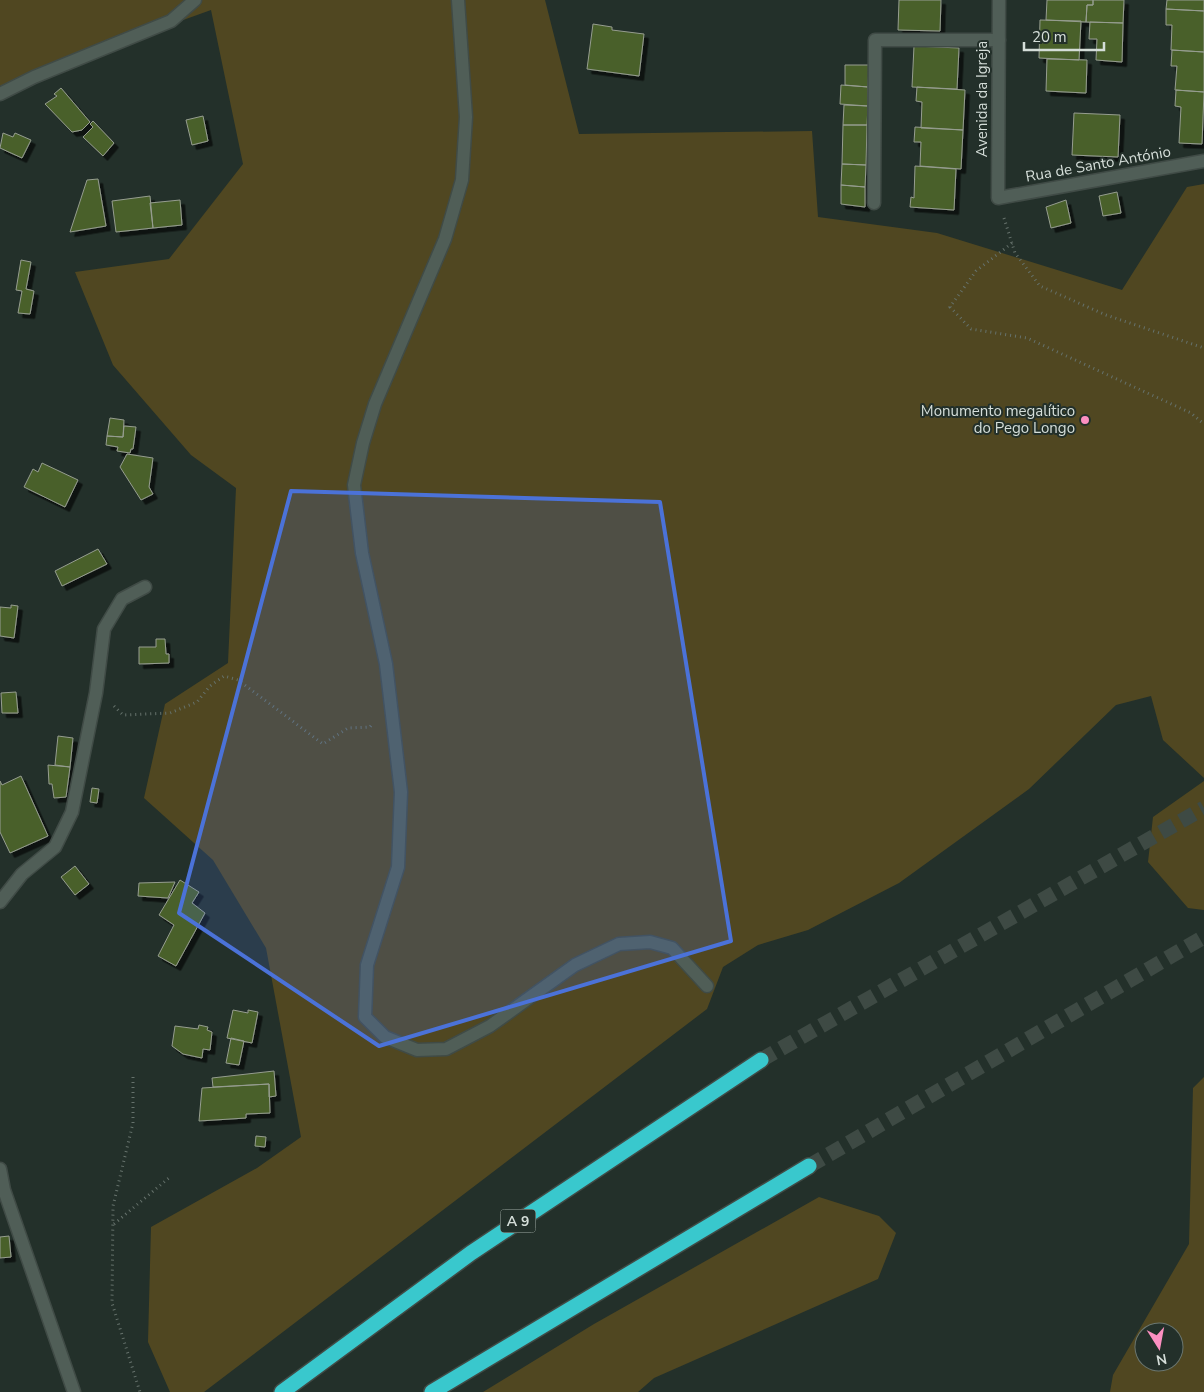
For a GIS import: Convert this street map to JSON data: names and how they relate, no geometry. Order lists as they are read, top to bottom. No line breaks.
{"streets":{"highway":["A 9"],"street":["Avenida da Igreja","Rua de Santo António"]},"crossings":[["Avenida da Igreja","Rua de Santo António"]],"places":["Monumento megalítico do Pego Longo"],"scale_bar":"20 m","north":"bottom"}
